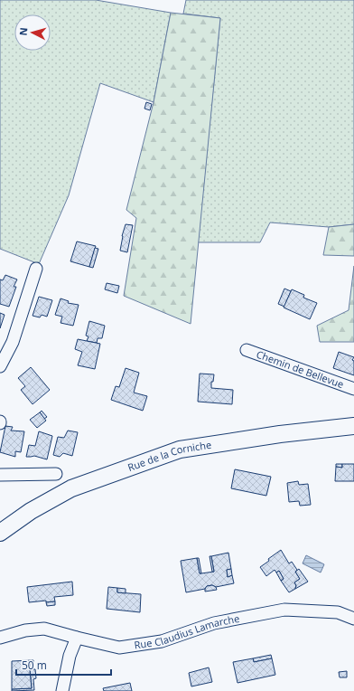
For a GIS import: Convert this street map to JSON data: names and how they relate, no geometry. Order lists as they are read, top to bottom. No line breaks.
{"streets":{"main road":["Rue de la Corniche"],"street":["Chemin de Bellevue","Rue Claudius Lamarche"]},"scale_bar":"50 m","north":"left"}
